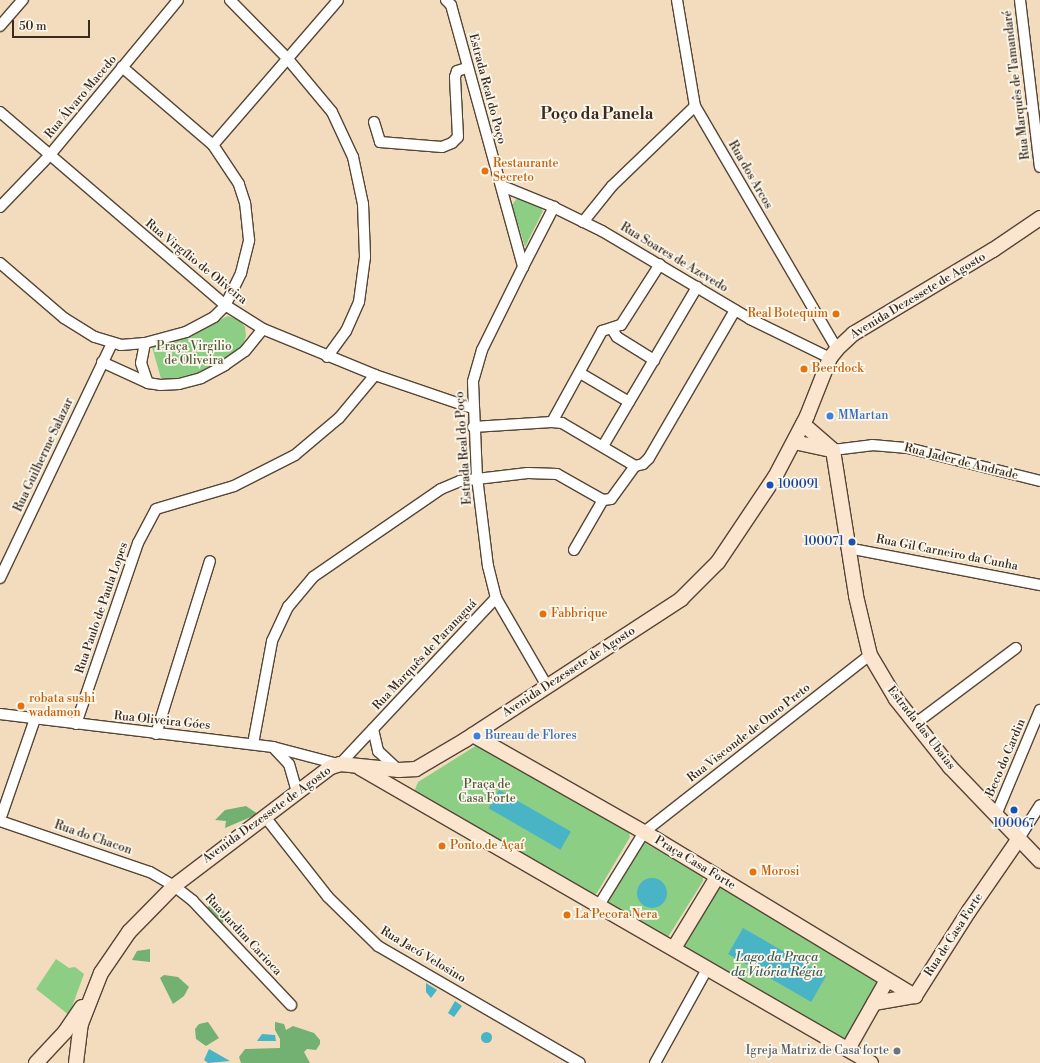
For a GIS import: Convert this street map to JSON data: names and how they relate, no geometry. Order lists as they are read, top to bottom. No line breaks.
{"streets":{"main road":["Avenida Dezessete de Agosto","Rua Jader de Andrade","Estrada das Ubaias","Praça Casa Forte","Rua de Casa Forte"],"street":["Rua Marquês de Tamandaré","Estrada Real do Poço","Rua Álvaro Macedo","Rua dos Arcos","Rua Soares de Azevedo","Rua Virgílio de Oliveira","Rua Guilherme Salazar","Rua Gil Carneiro da Cunha","Rua Paulo de Paula Lopes","Rua Marquês de Paranaguá","Rua Oliveira Góes","Rua Visconde de Ouro Preto","Beco do Cardin","Rua do Chacon","Rua Jardim Carioca","Rua Jacó Velosino"]},"crossings":[["Estrada Real do Poço","Rua Soares de Azevedo"],["Estrada Real do Poço","Rua Virgílio de Oliveira"],["Estrada Real do Poço","Avenida Dezessete de Agosto"],["Estrada Real do Poço","Rua Marquês de Paranaguá"],["Rua Álvaro Macedo","Rua Virgílio de Oliveira"],["Rua dos Arcos","Rua Soares de Azevedo"],["Rua dos Arcos","Avenida Dezessete de Agosto"],["Rua Soares de Azevedo","Avenida Dezessete de Agosto"],["Rua Virgílio de Oliveira","Rua Paulo de Paula Lopes"],["Avenida Dezessete de Agosto","Rua Jader de Andrade"],["Avenida Dezessete de Agosto","Rua Marquês de Paranaguá"],["Avenida Dezessete de Agosto","Rua Oliveira Góes"],["Avenida Dezessete de Agosto","Rua do Chacon"],["Avenida Dezessete de Agosto","Praça Casa Forte"],["Avenida Dezessete de Agosto","Rua Jardim Carioca"],["Avenida Dezessete de Agosto","Rua Jacó Velosino"],["Rua Jader de Andrade","Estrada das Ubaias"],["Rua Gil Carneiro da Cunha","Estrada das Ubaias"],["Rua Paulo de Paula Lopes","Rua Oliveira Góes"],["Rua Marquês de Paranaguá","Rua Oliveira Góes"],["Estrada das Ubaias","Rua Visconde de Ouro Preto"],["Estrada das Ubaias","Beco do Cardin"],["Estrada das Ubaias","Rua de Casa Forte"],["Rua Visconde de Ouro Preto","Praça Casa Forte"],["Rua do Chacon","Rua Jardim Carioca"],["Praça Casa Forte","Rua de Casa Forte"]],"districts":["Poço da Panela"],"water":["Lago da Praça da Vitória Régia"],"parks":["Praça Virgilio de Oliveira","Praça de Casa Forte"],"places":["Restaurante Secreto","Real Botequim","Beerdock","MMartan","100091","100071","Fabbrique","robata sushi wadamon","Bureau de Flores","100067","Ponto de Açaí","Morosi","La Pecora Nera","Igreja Matriz de Casa forte"],"scale_bar":"50 m"}
